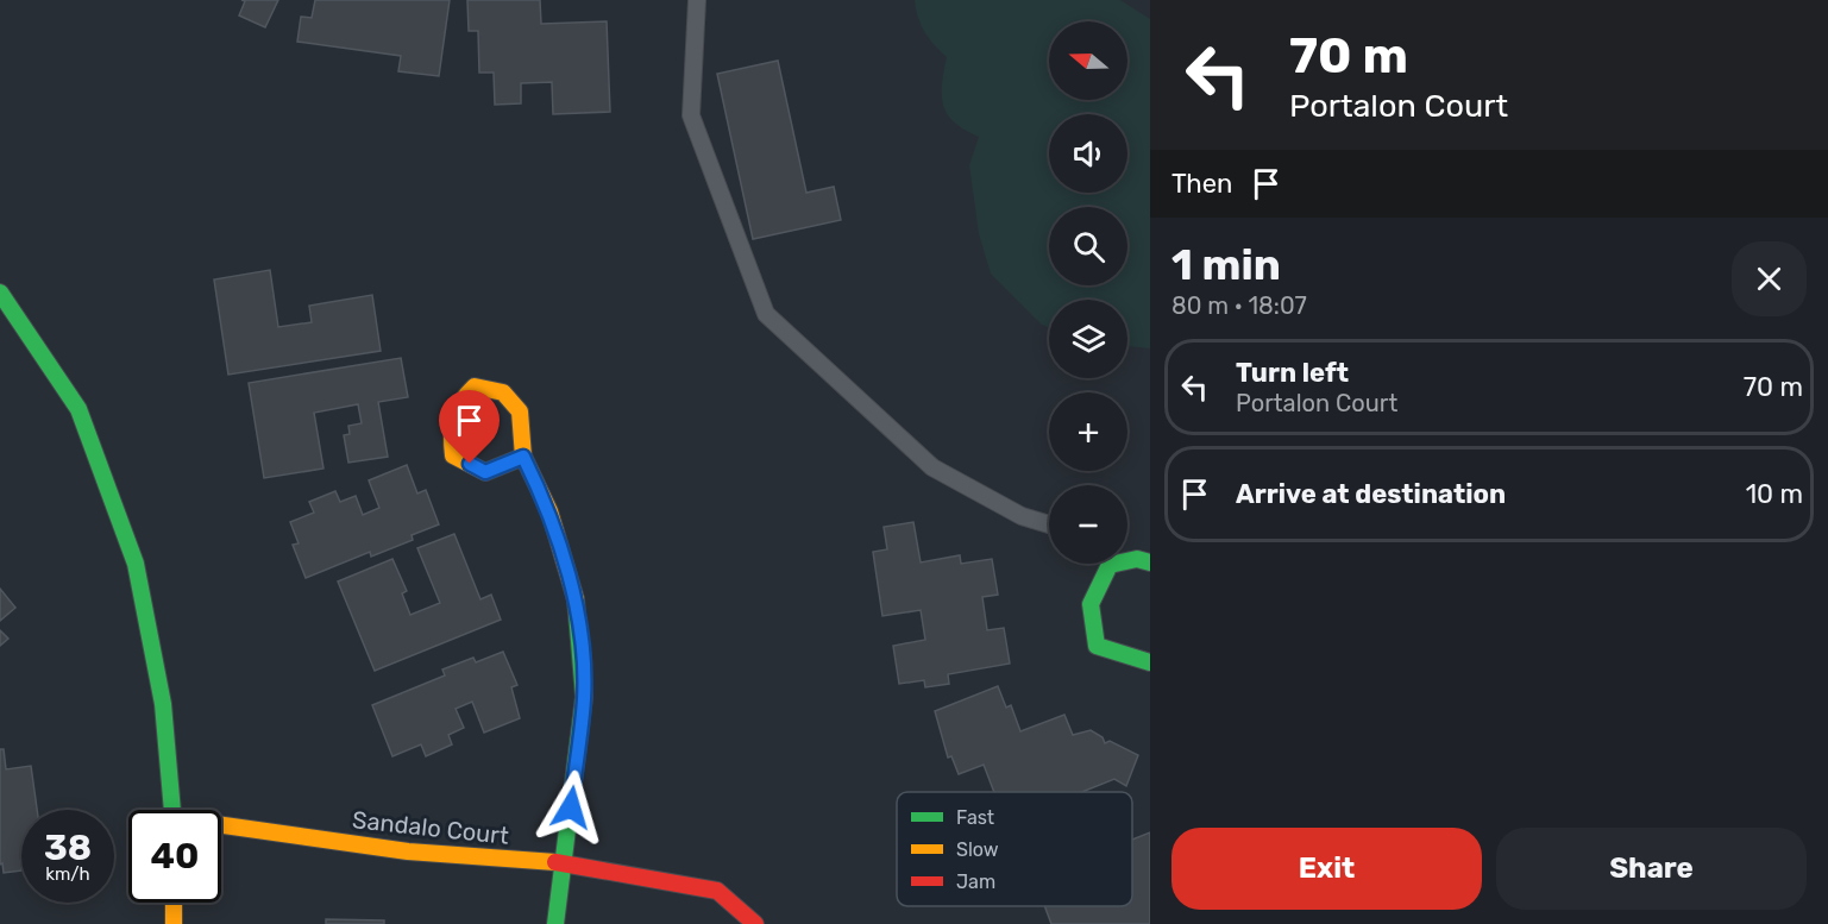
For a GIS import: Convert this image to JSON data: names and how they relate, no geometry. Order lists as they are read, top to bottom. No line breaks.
{"streets":{"street":["Sandalo Court"]},"legend":["Fast","Slow","Jam"],"north":"left","page":{"turn":["70 m","Portalon Court"],"map_buttons":["+","−"],"then":"Then","heading":["1 min","80 m · 18:07"],"list":[{"name":"Turn left","note":"Portalon Court","value":"70 m"},{"name":"Arrive at destination","value":"10 m"}],"speed":"38 km/h","limit":"40","buttons":["Exit","Share"]}}
